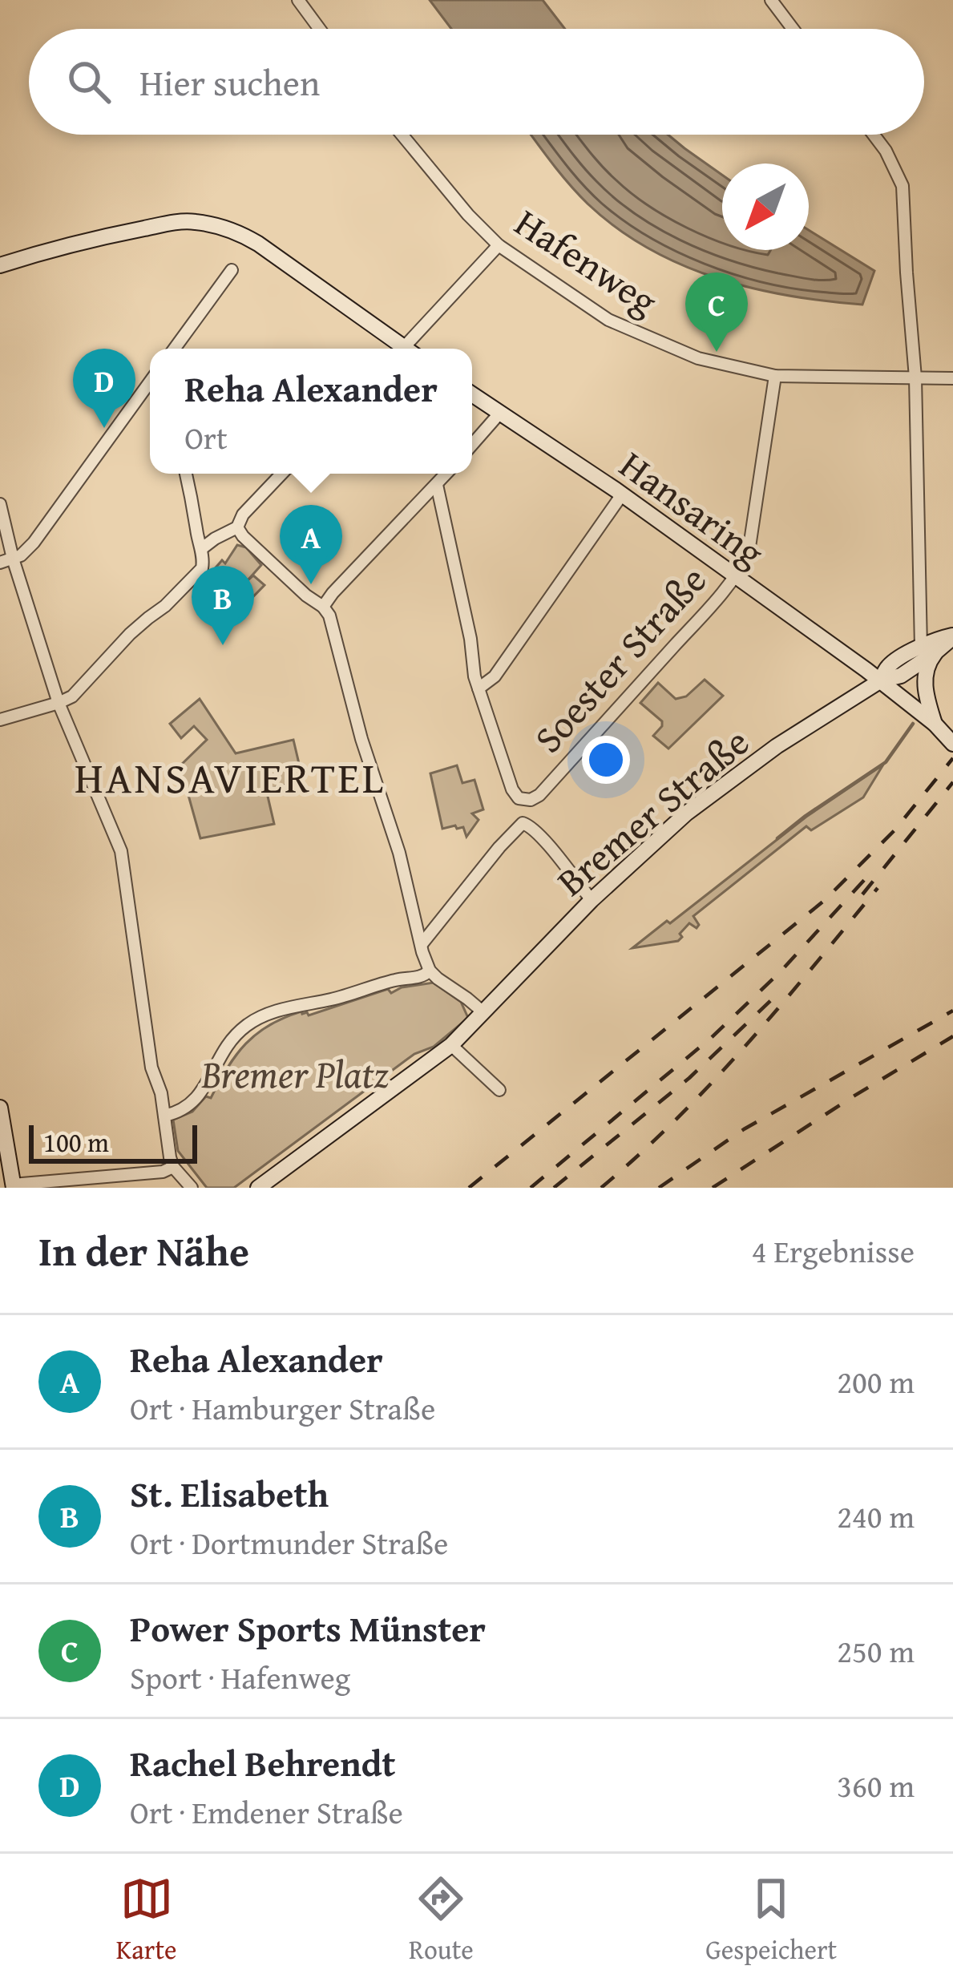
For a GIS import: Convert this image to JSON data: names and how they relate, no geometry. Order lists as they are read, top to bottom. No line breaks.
{"streets":{"main road":["Hansaring","Bremer Straße"],"street":["Hafenweg","Soester Straße"]},"crossings":[["Hafenweg","Soester Straße"],["Hansaring","Soester Straße"],["Hansaring","Bremer Straße"]],"districts":["HANSAVIERTEL"],"parks":["Bremer Platz"],"scale_bar":"100 m","north":"bottom left","page":{"search":"Hier suchen","pins":["C","D","A","B"],"popup":["Reha Alexander","Ort"],"scale":"100 m","heading":["In der Nähe","4 Ergebnisse"],"list":[{"mark":"A","name":"Reha Alexander","note":"Ort · Hamburger Straße","value":"200 m"},{"mark":"B","name":"St. Elisabeth","note":"Ort · Dortmunder Straße","value":"240 m"},{"mark":"C","name":"Power Sports Münster","note":"Sport · Hafenweg","value":"250 m"},{"mark":"D","name":"Rachel Behrendt","note":"Ort · Emdener Straße","value":"360 m"}],"nav":["Karte","Route","Gespeichert"]}}
